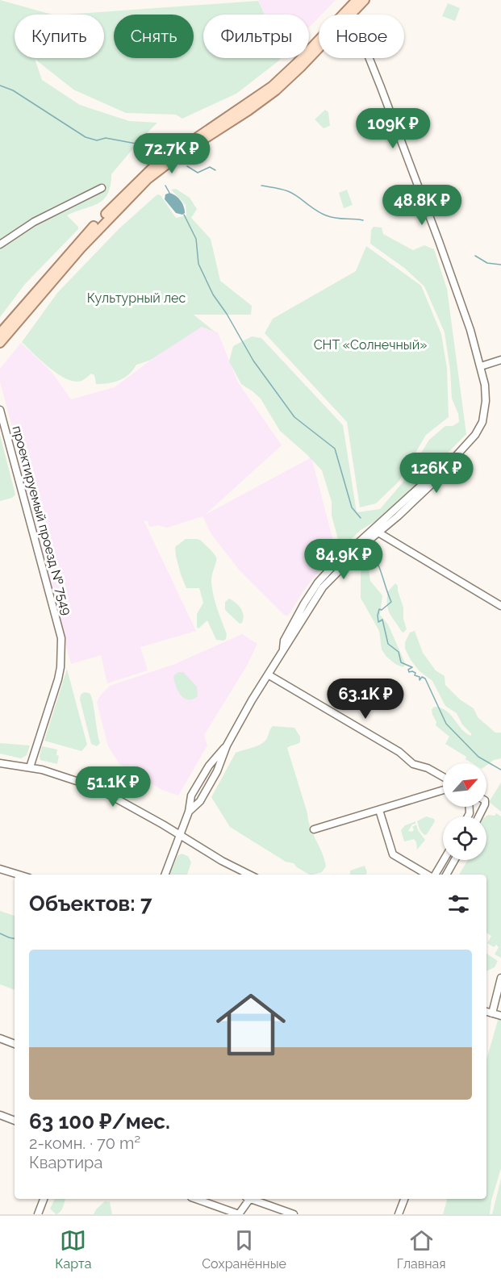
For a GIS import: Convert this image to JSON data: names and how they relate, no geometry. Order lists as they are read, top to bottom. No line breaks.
{"streets":{"street":["проектируемый проезд № 7549"]},"parks":["Культурный лес","СНТ «Солнечный»"],"north":"top right","page":{"chip":["Купить","Снять","Фильтры","Новое"],"price":["109K ₽","72.7K ₽","48.8K ₽","126K ₽","84.9K ₽","63.1K ₽","51.1K ₽"],"heading":"Объектов: 7","list":[{"name":"63 100 ₽/мес.","note":"2-комн. · 70 m² · Квартира"}],"tabs":["Карта","Сохранённые","Главная"]}}
